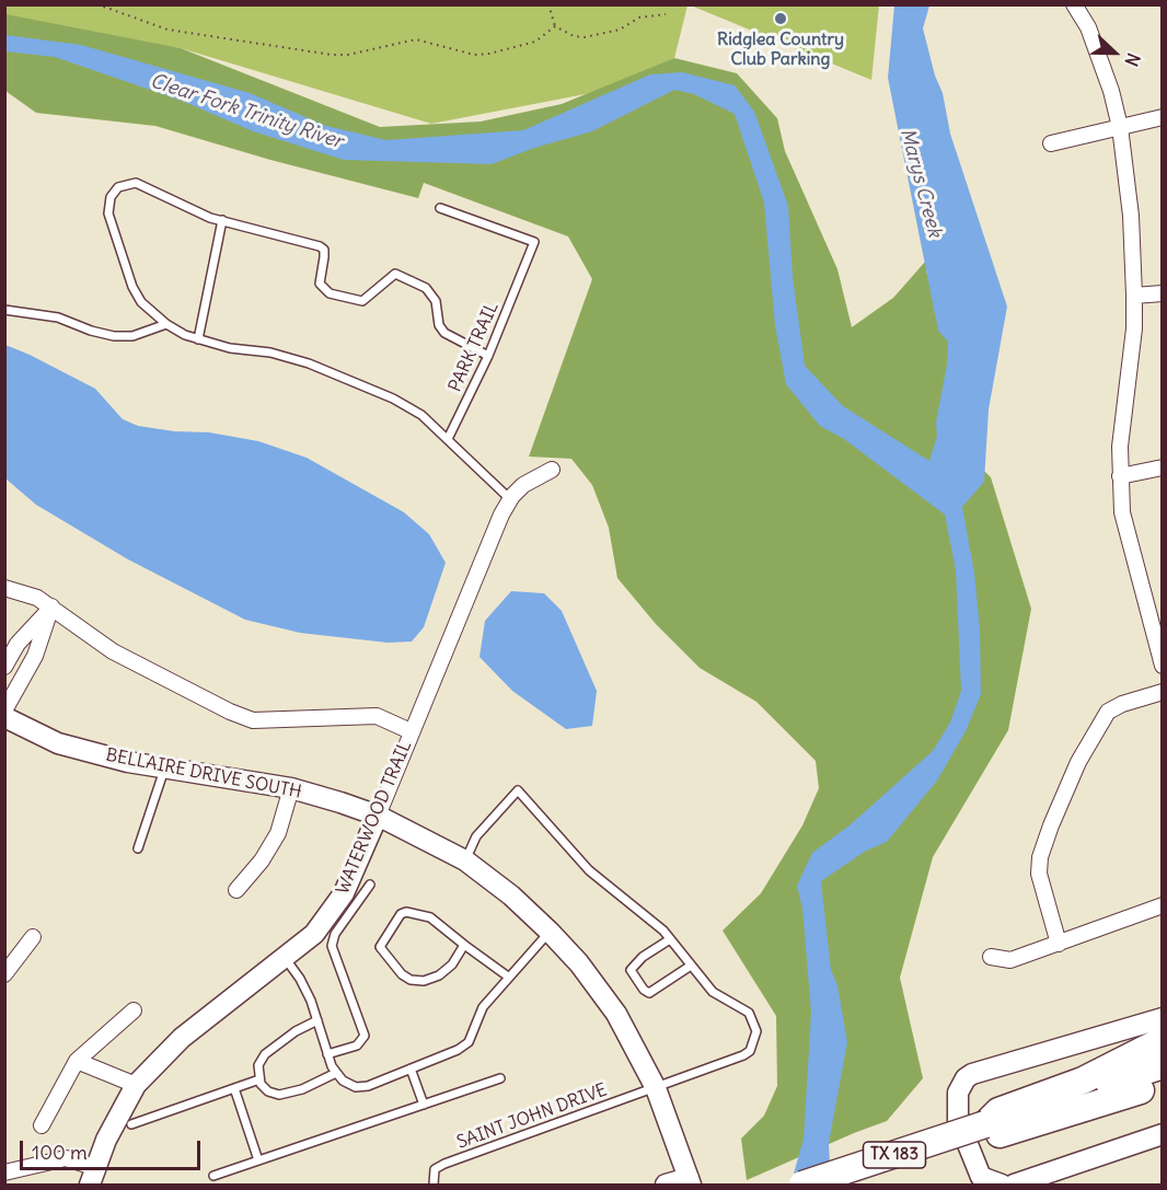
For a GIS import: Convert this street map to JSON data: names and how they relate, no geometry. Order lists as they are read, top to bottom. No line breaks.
{"streets":{"highway":["TX 183"],"street":["BELLAIRE DRIVE SOUTH","WATERWOOD TRAIL"],"lane":["PARK TRAIL","SAINT JOHN DRIVE"]},"crossings":[["BELLAIRE DRIVE SOUTH","WATERWOOD TRAIL"],["BELLAIRE DRIVE SOUTH","SAINT JOHN DRIVE"]],"water":["Clear Fork Trinity River","Marys Creek"],"places":["Ridglea Country Club Parking"],"scale_bar":"100 m","north":"right"}
